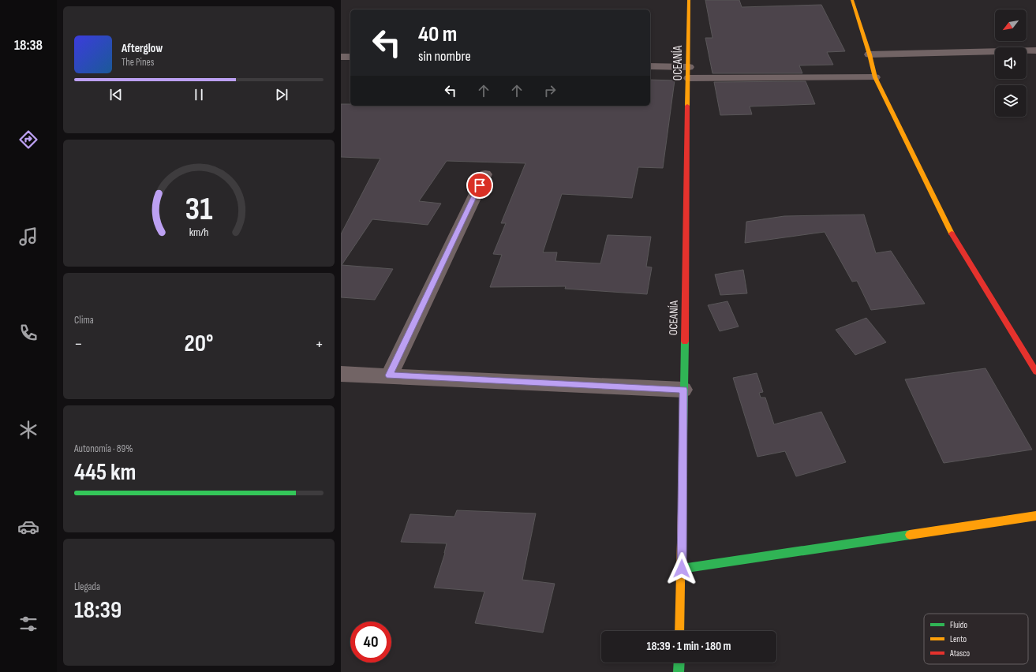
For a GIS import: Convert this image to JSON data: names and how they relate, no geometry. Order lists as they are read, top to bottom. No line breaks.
{"streets":{"street":["OCEANÍA"]},"legend":["Fluido","Lento","Atasco"],"north":"bottom left","page":{"tabs":"18:38","turn":["40 m","sin nombre"],"song":["Afterglow","The Pines"],"tile":["Clima",["Autonomía · 89%","445 km"],["Llegada","18:39"]],"heat":["−","20°","+"],"limit":"40","trip":"18:39 · 1 min · 180 m","gauge":["31","km/h"]}}
